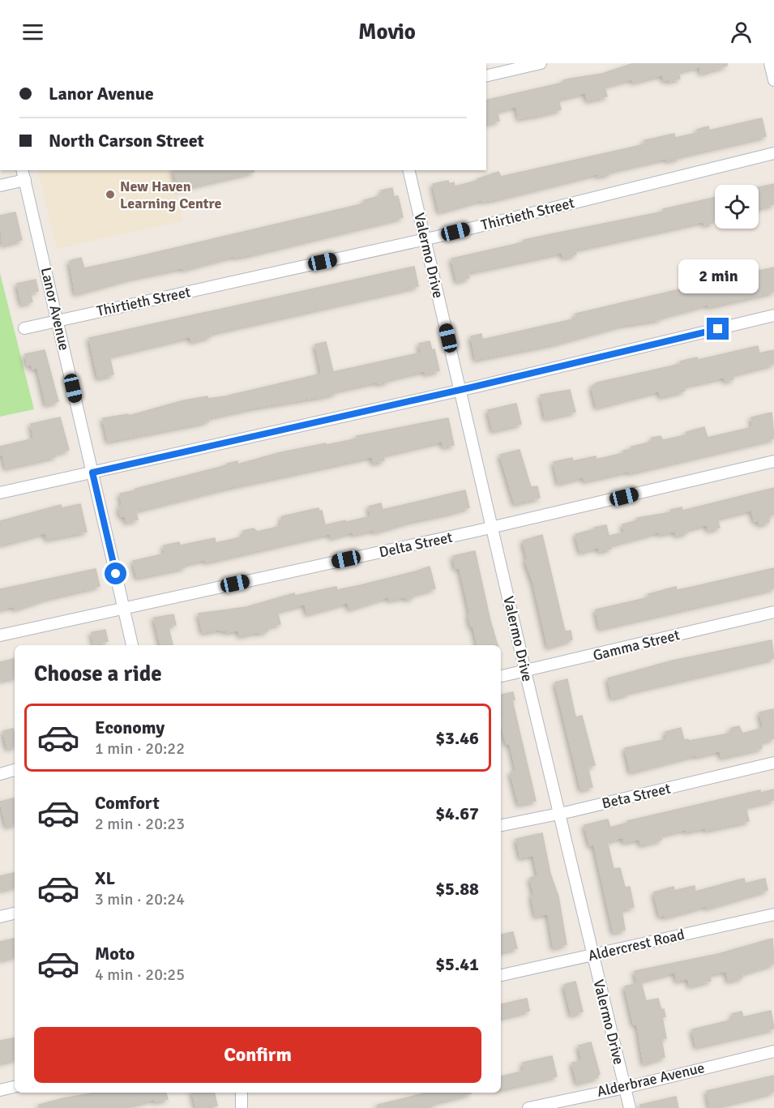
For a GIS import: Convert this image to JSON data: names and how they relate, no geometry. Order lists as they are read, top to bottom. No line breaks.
{"streets":{"street":["Thirtieth Street","Valermo Drive","Lanor Avenue","Delta Street","Gamma Street","Beta Street","Aldercrest Road","Alderbrae Avenue"]},"crossings":[["Thirtieth Street","Valermo Drive"],["Thirtieth Street","Lanor Avenue"],["Valermo Drive","Delta Street"],["Valermo Drive","Gamma Street"],["Valermo Drive","Beta Street"],["Valermo Drive","Aldercrest Road"],["Valermo Drive","Alderbrae Avenue"],["Lanor Avenue","Delta Street"]],"places":["New Haven Learning Centre"],"page":{"header":"Movio","banner":["Lanor Avenue","North Carson Street"],"bubble":"2 min","heading":"Choose a ride","list":[{"name":"Economy","note":"1 min · 20:22","value":"$3.46"},{"name":"Comfort","note":"2 min · 20:23","value":"$4.67"},{"name":"XL","note":"3 min · 20:24","value":"$5.88"},{"name":"Moto","note":"4 min · 20:25","value":"$5.41"}],"buttons":"Confirm"}}
